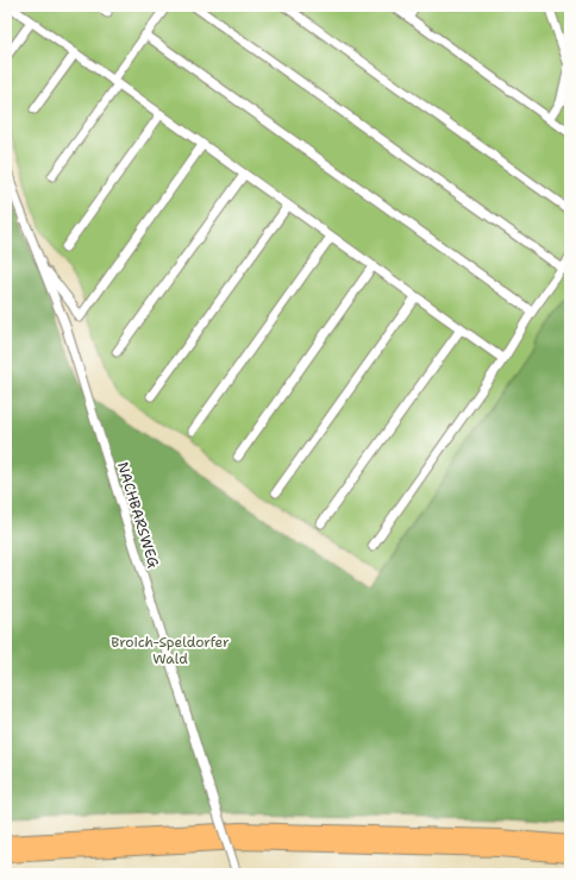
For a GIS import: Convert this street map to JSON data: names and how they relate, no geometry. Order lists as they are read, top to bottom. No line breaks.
{"streets":{"lane":["NACHBARSWEG"]},"parks":["Broich-Speldorfer Wald"]}
